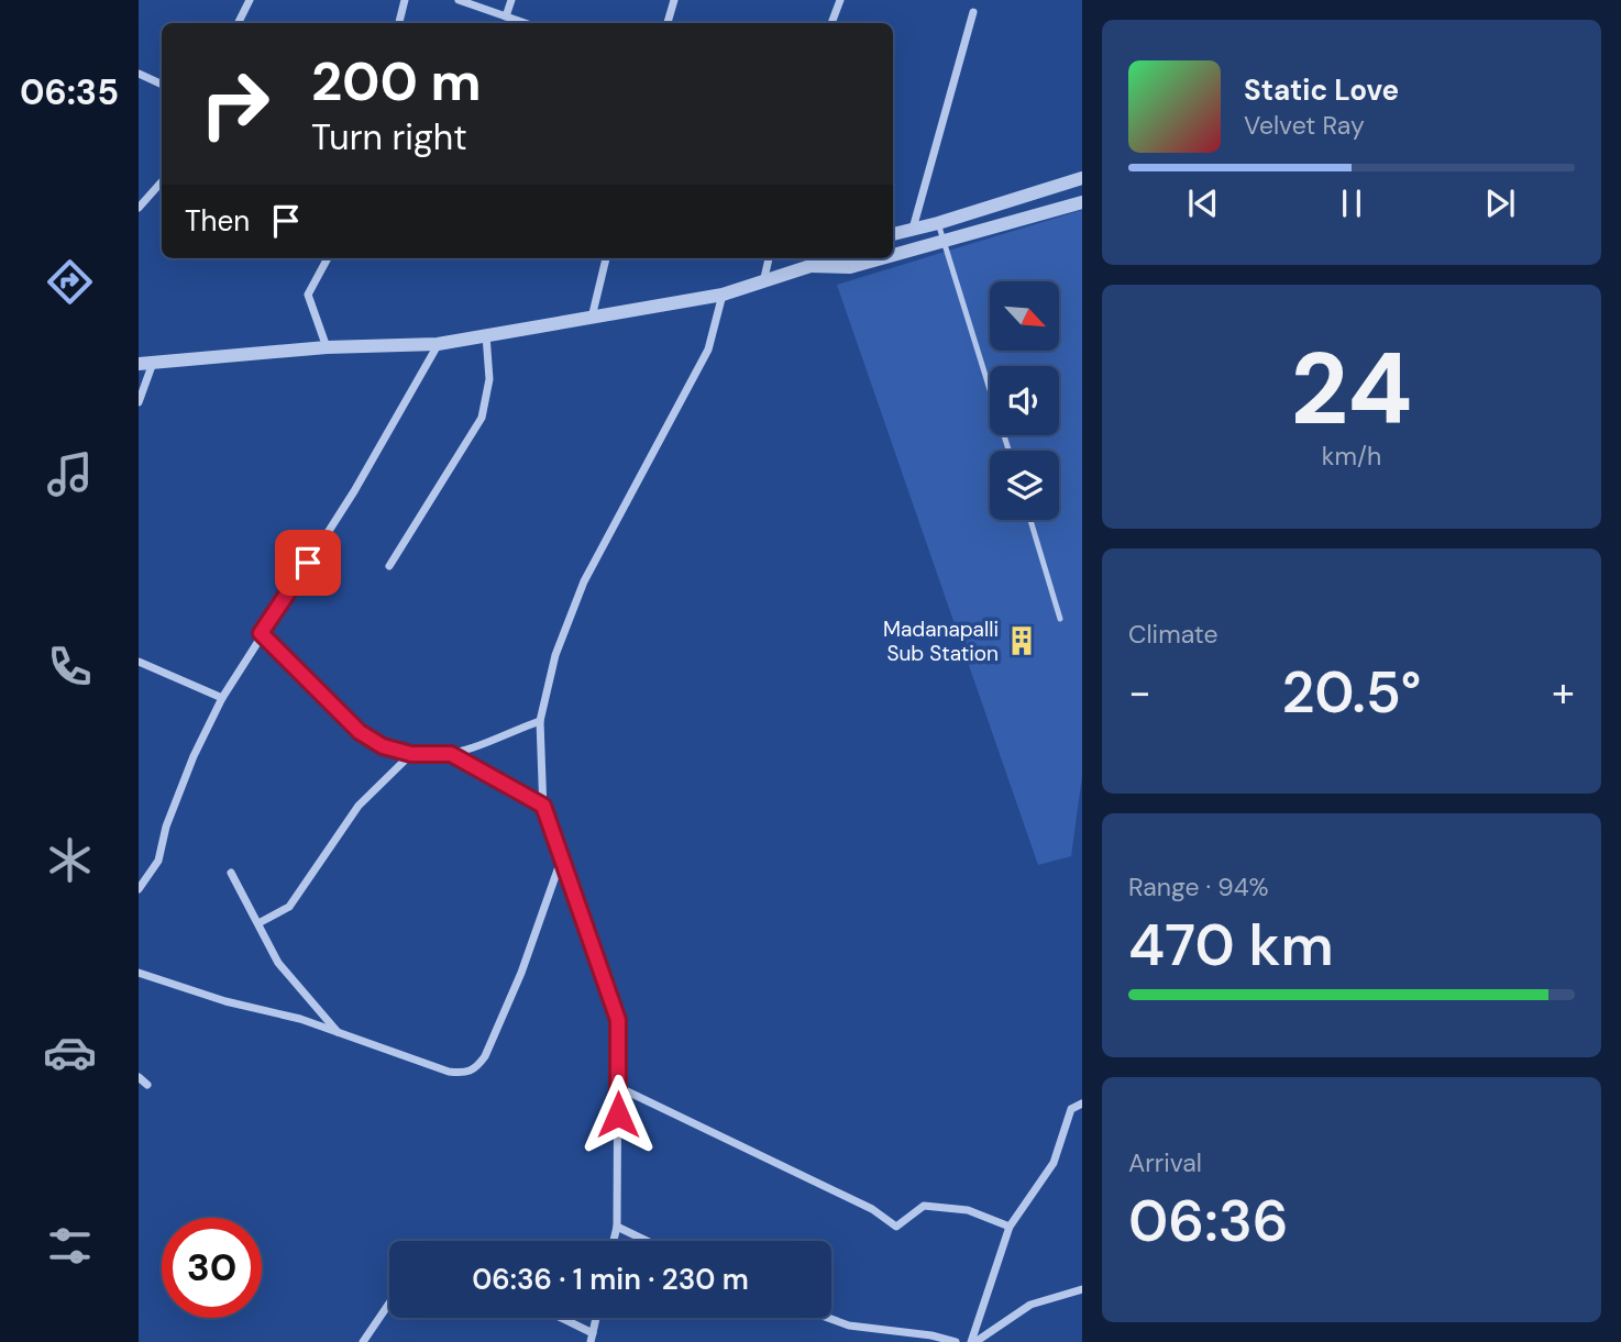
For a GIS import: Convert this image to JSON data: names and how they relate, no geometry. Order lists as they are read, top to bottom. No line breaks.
{"places":{"building":["Madanapalli Sub Station"]},"north":"bottom right","page":{"tabs":"06:35","turn":["200 m","Turn right"],"song":["Static Love","Velvet Ray"],"then":"Then","tile":[["24","km/h"],"Climate",["Range · 94%","470 km"],["Arrival","06:36"]],"heat":["−","20.5°","+"],"limit":"30","trip":"06:36 · 1 min · 230 m"}}
